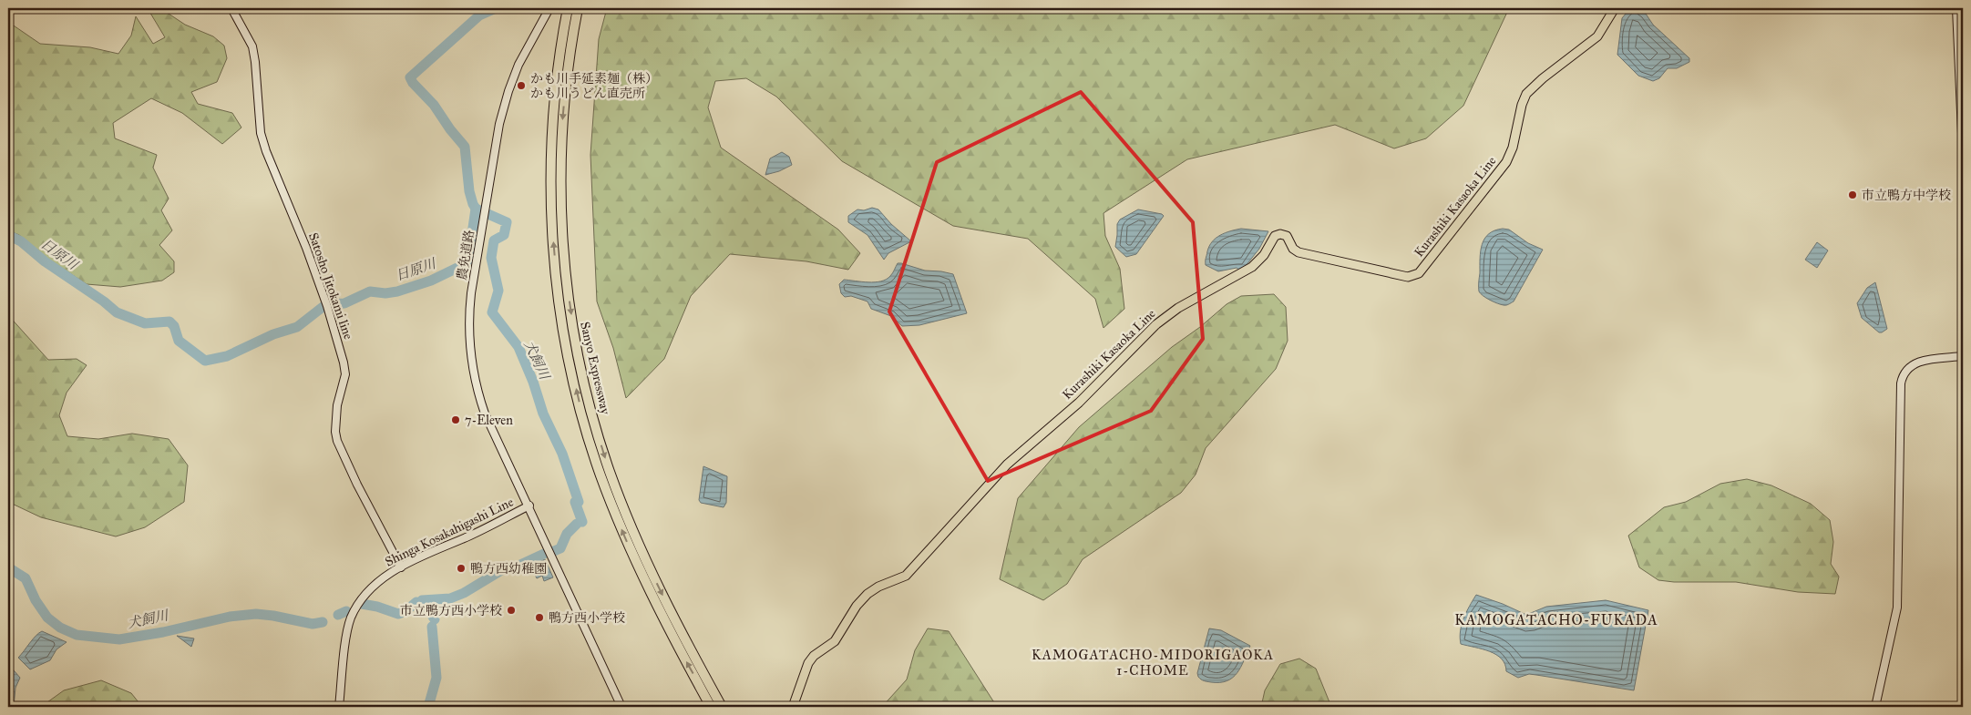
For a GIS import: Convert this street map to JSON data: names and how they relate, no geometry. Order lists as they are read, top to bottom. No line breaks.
{"streets":{"highway":["Sanyo Expressway"],"main road":["Kurashiki Kasaoka Line","農免道路","Satosho Jitokami line","Shinga Kosakahigashi Line"]},"crossings":[["農免道路","Shinga Kosakahigashi Line"],["Satosho Jitokami line","Shinga Kosakahigashi Line"]],"districts":["KAMOGATACHO-FUKADA","KAMOGATACHO-MIDORIGAOKA 1-CHOME"],"water":["日原川","犬飼川"],"places":["かも川手延素麺（株） かも川うどん直売所","市立鴨方中学校","7-Eleven","鴨方西幼稚園","市立鴨方西小学校","鴨方西小学校"]}
